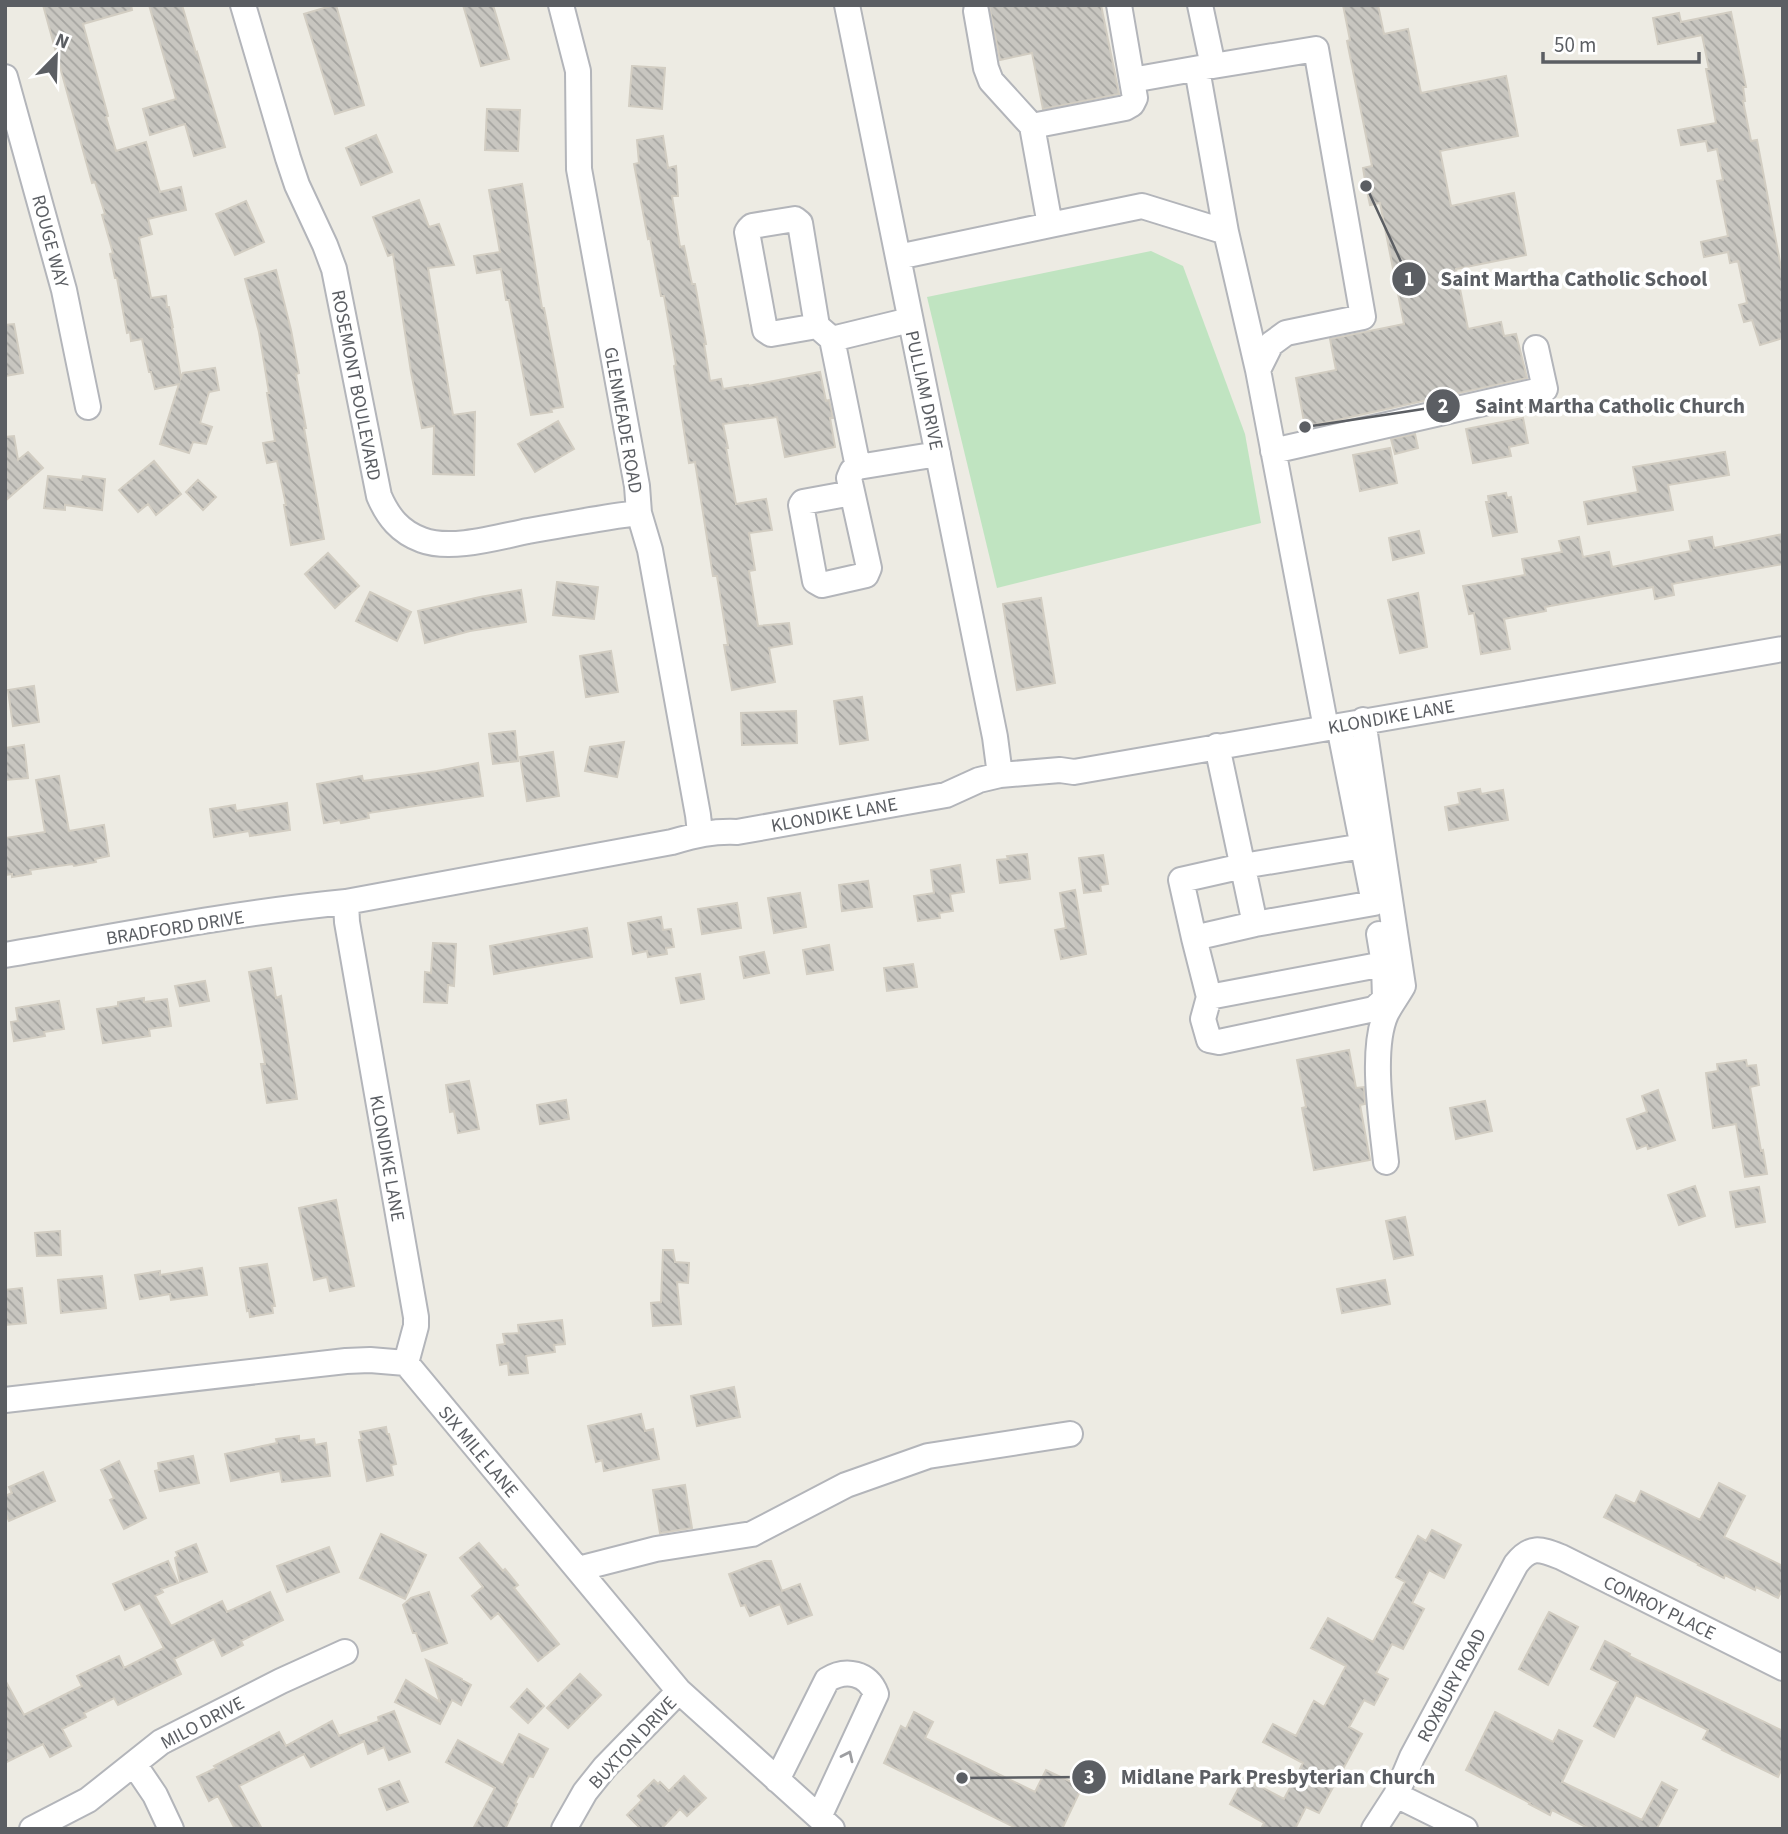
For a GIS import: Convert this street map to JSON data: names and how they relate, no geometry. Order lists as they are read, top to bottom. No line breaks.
{"streets":{"street":["ROUGE WAY","ROSEMONT BOULEVARD","PULLIAM DRIVE","GLENMEADE ROAD","KLONDIKE LANE","BRADFORD DRIVE","SIX MILE LANE","CONROY PLACE","ROXBURY ROAD","MILO DRIVE","BUXTON DRIVE"]},"crossings":[["ROSEMONT BOULEVARD","GLENMEADE ROAD"],["PULLIAM DRIVE","KLONDIKE LANE"],["GLENMEADE ROAD","KLONDIKE LANE"],["KLONDIKE LANE","BRADFORD DRIVE"],["KLONDIKE LANE","SIX MILE LANE"],["SIX MILE LANE","BUXTON DRIVE"],["CONROY PLACE","ROXBURY ROAD"]],"places":["Saint Martha Catholic School","Saint Martha Catholic Church","Midlane Park Presbyterian Church"],"scale_bar":"50 m","north":"top right"}
